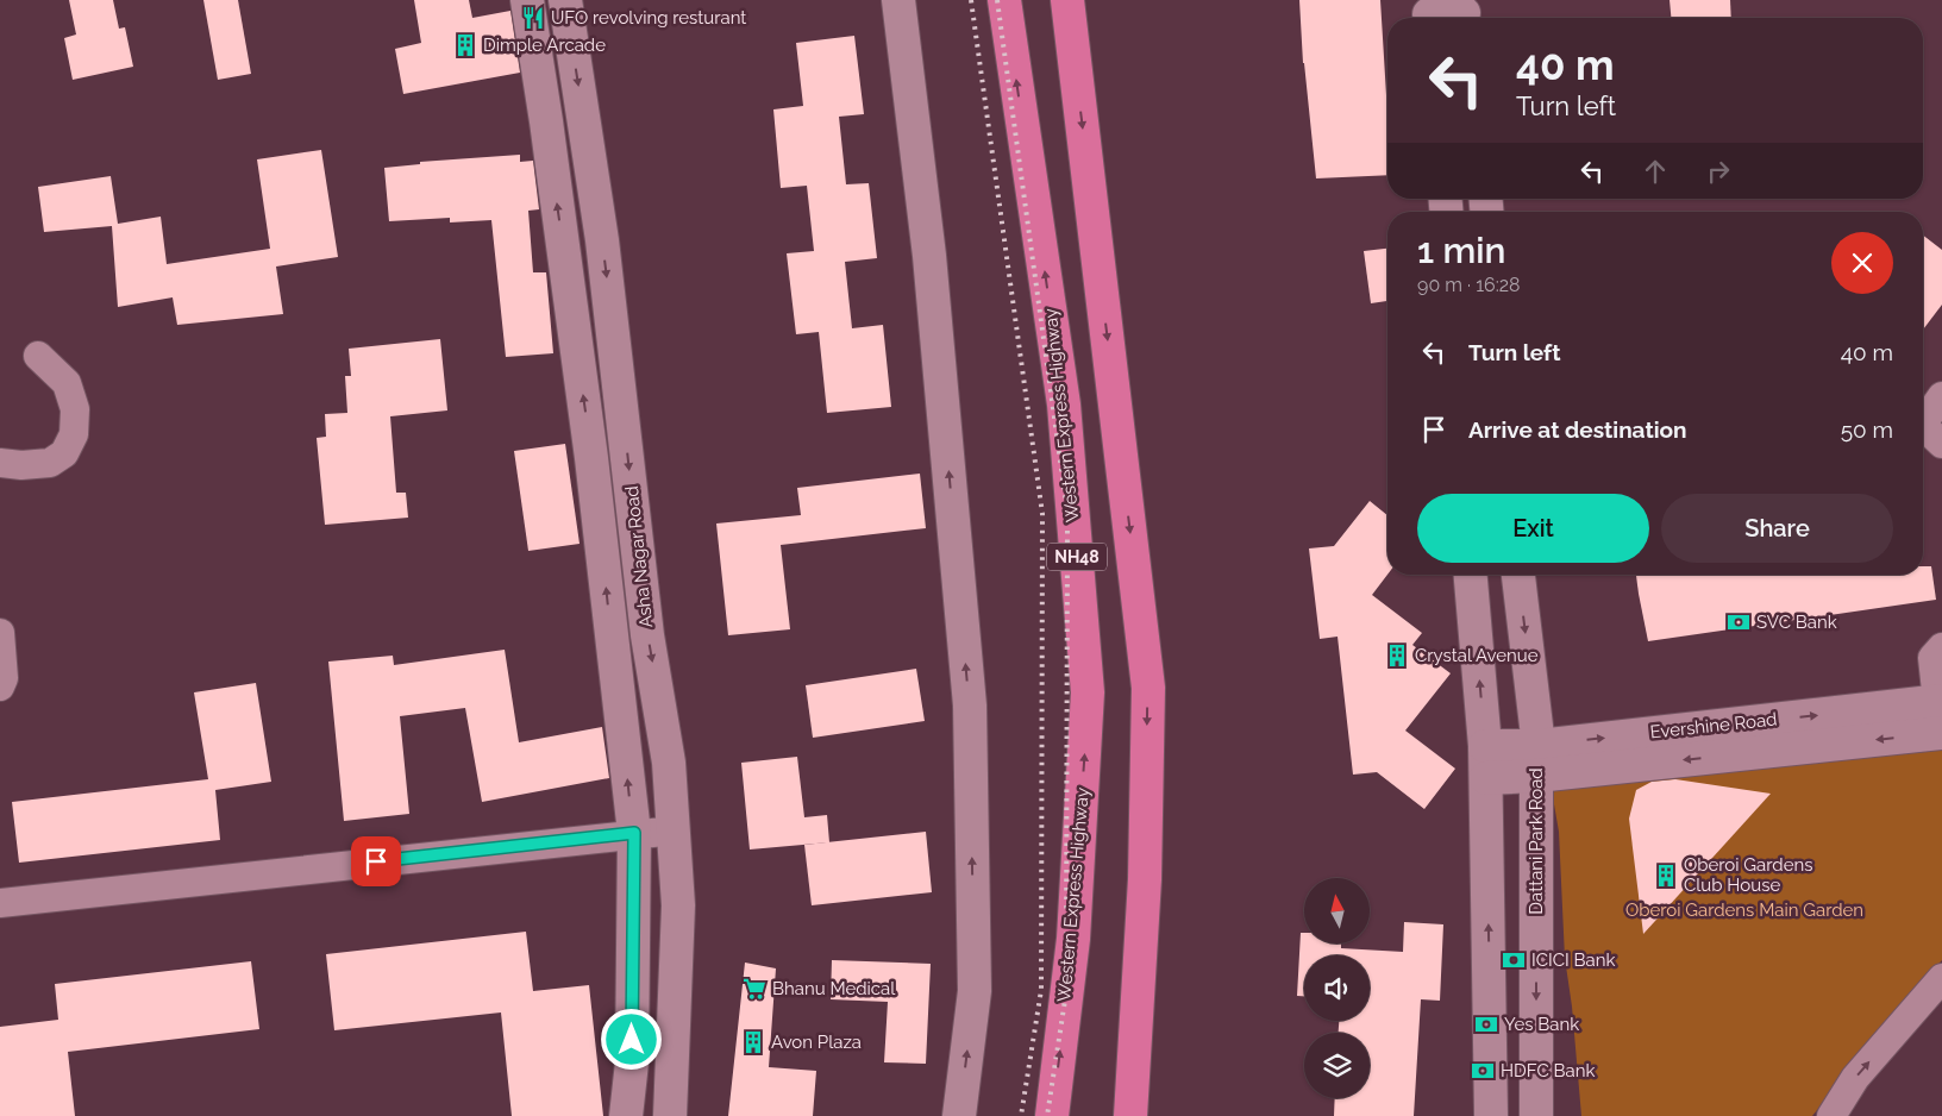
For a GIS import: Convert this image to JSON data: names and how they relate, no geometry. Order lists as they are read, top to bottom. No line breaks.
{"streets":{"highway":["Western Express Highway","NH48"],"street":["Asha Nagar Road","Evershine Road","Dattani Park Road"]},"crossings":[["Evershine Road","Dattani Park Road"]],"parks":["Oberoi Gardens Main Garden"],"places":{"restaurant":["UFO revolving resturant"],"building":["Dimple Arcade","Crystal Avenue","Oberoi Gardens Club House","Avon Plaza"],"bank":["SVC Bank","ICICI Bank","Yes Bank","HDFC Bank"],"supermarket":["Bhanu Medical"]},"north":"top","page":{"turn":["40 m","Turn left"],"heading":["1 min","90 m · 16:28"],"list":[{"name":"Turn left","value":"40 m"},{"name":"Arrive at destination","value":"50 m"}],"buttons":["Exit","Share"]}}
